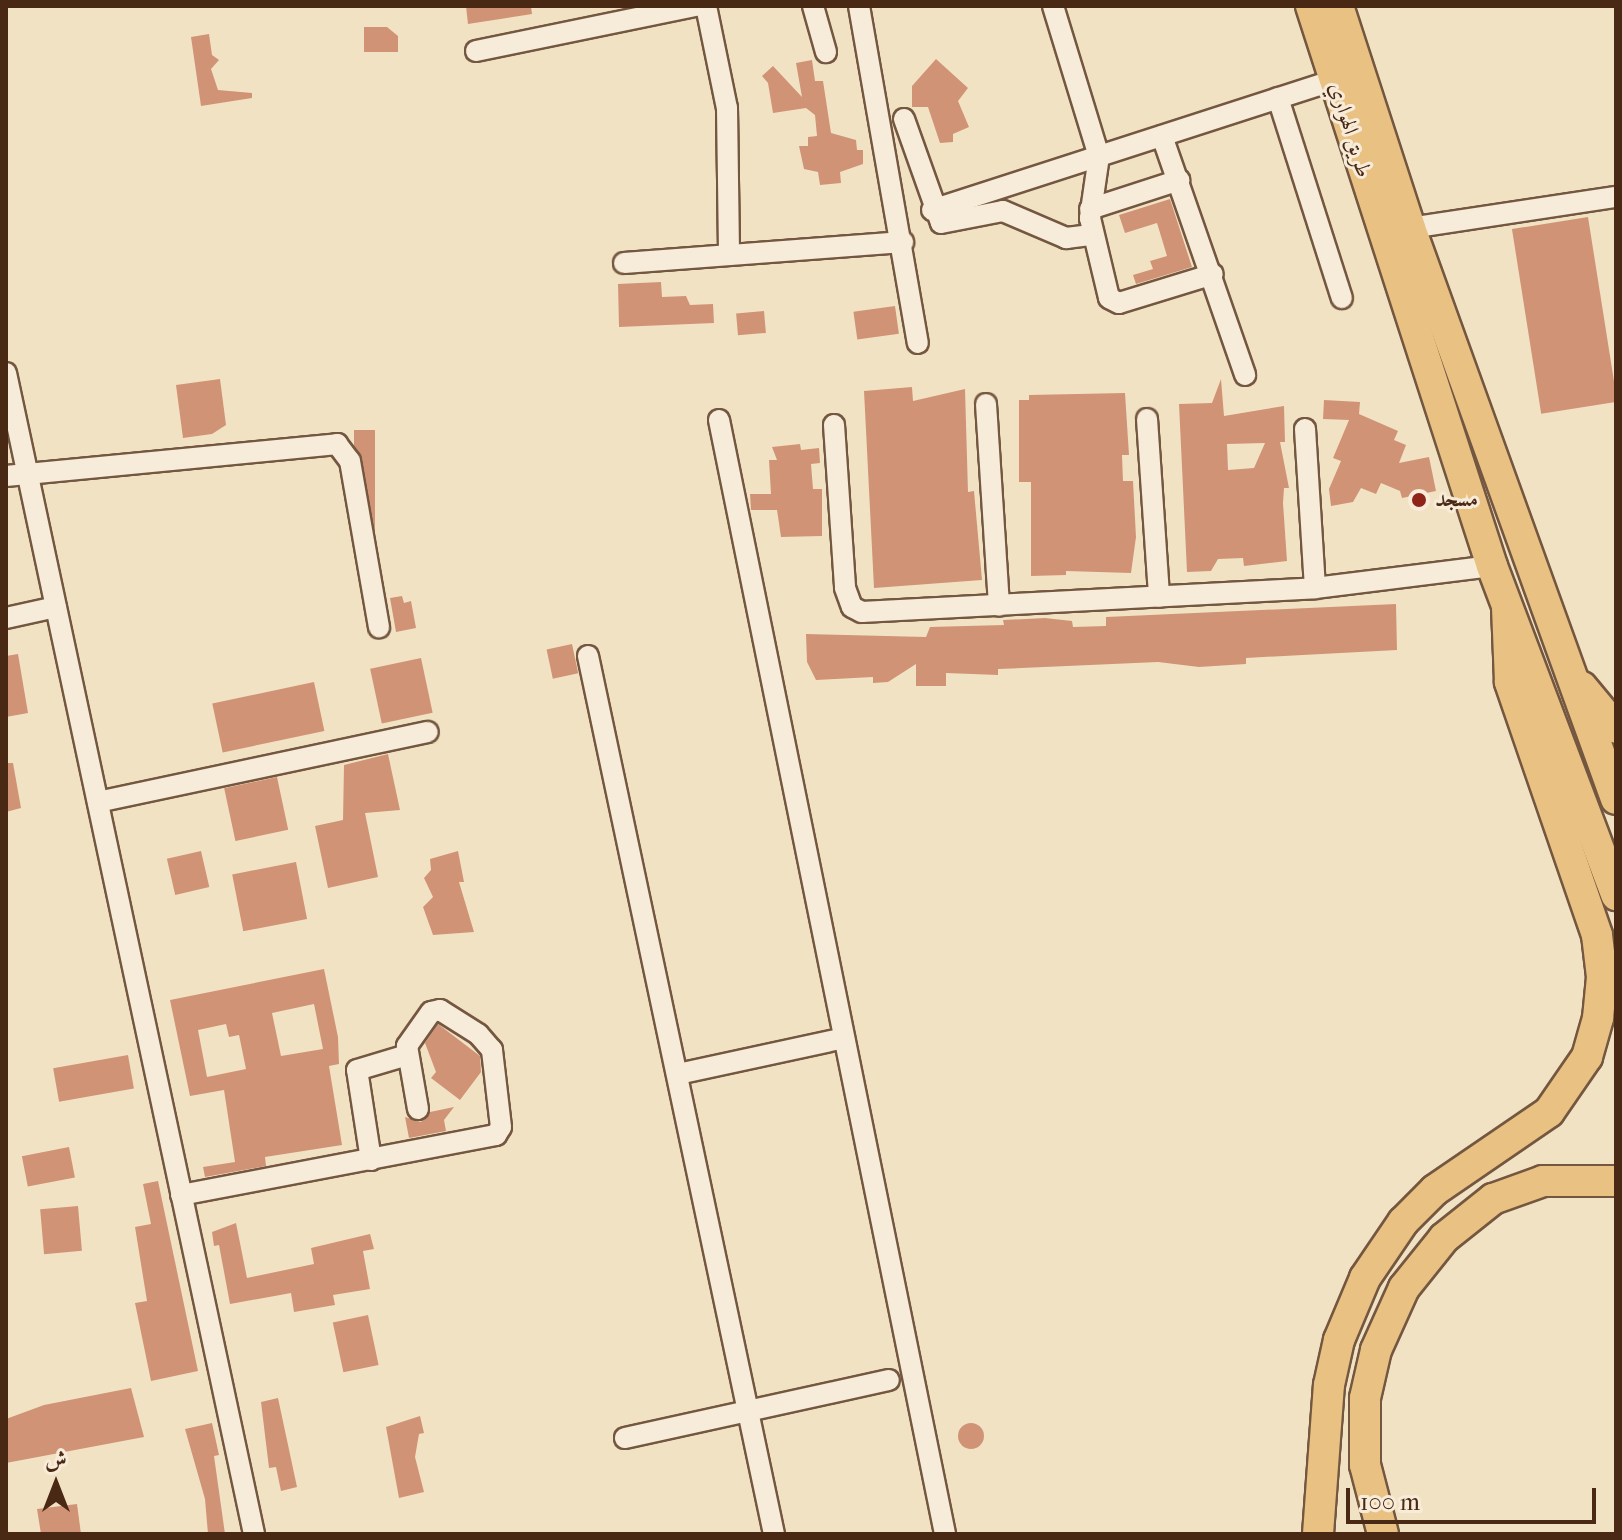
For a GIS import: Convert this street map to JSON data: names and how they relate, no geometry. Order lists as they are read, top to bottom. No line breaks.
{"streets":{"highway":["طريق الهواري"]},"places":["مسجد"],"scale_bar":"100 m","north":"top"}
